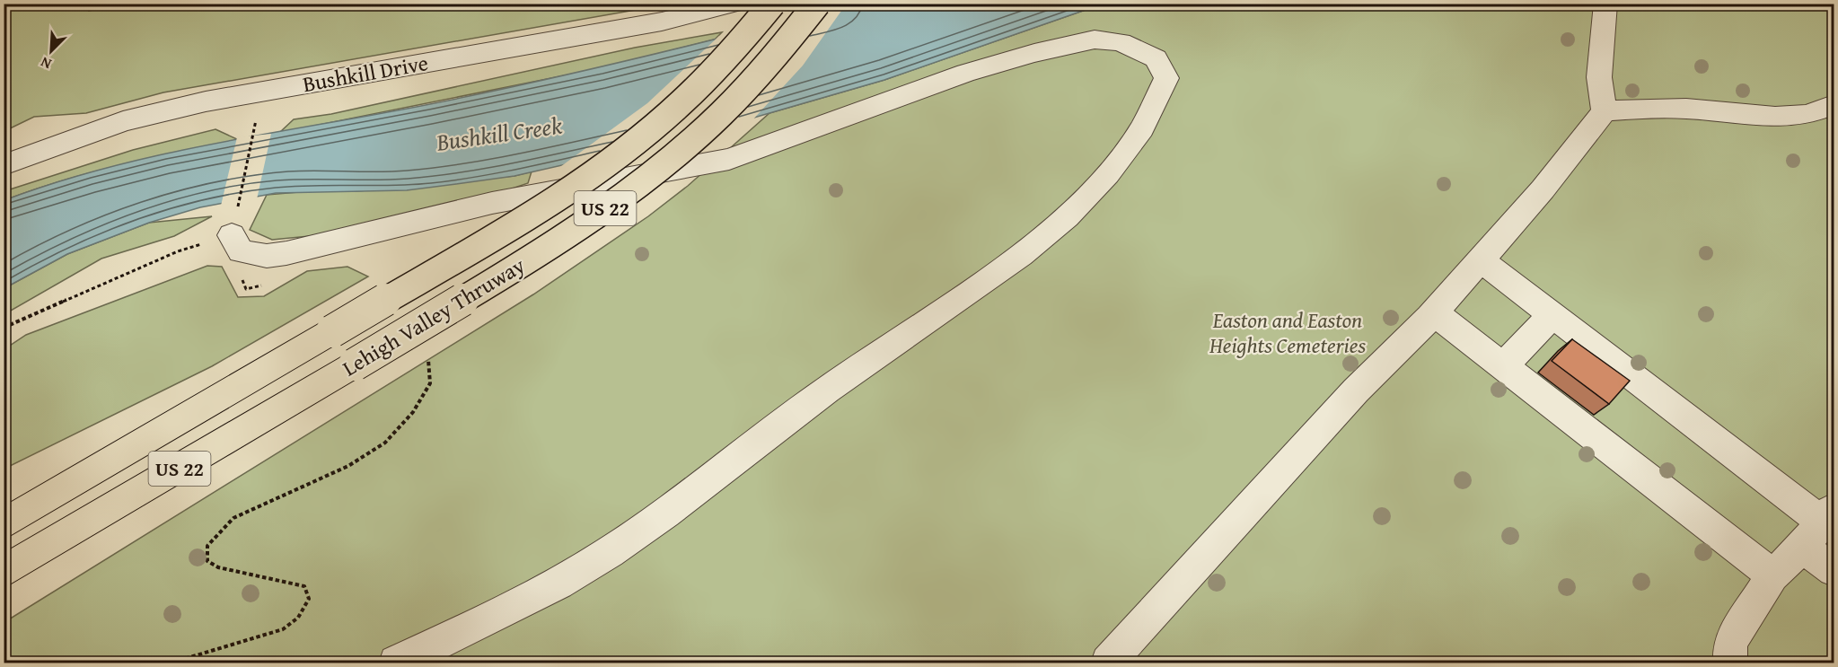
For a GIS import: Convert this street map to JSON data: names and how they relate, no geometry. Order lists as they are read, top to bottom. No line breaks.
{"streets":{"highway":["US 22","Lehigh Valley Thruway"],"street":["Bushkill Drive"]},"water":["Bushkill Creek"],"parks":["Easton and Easton Heights Cemeteries"],"north":"bottom left"}
